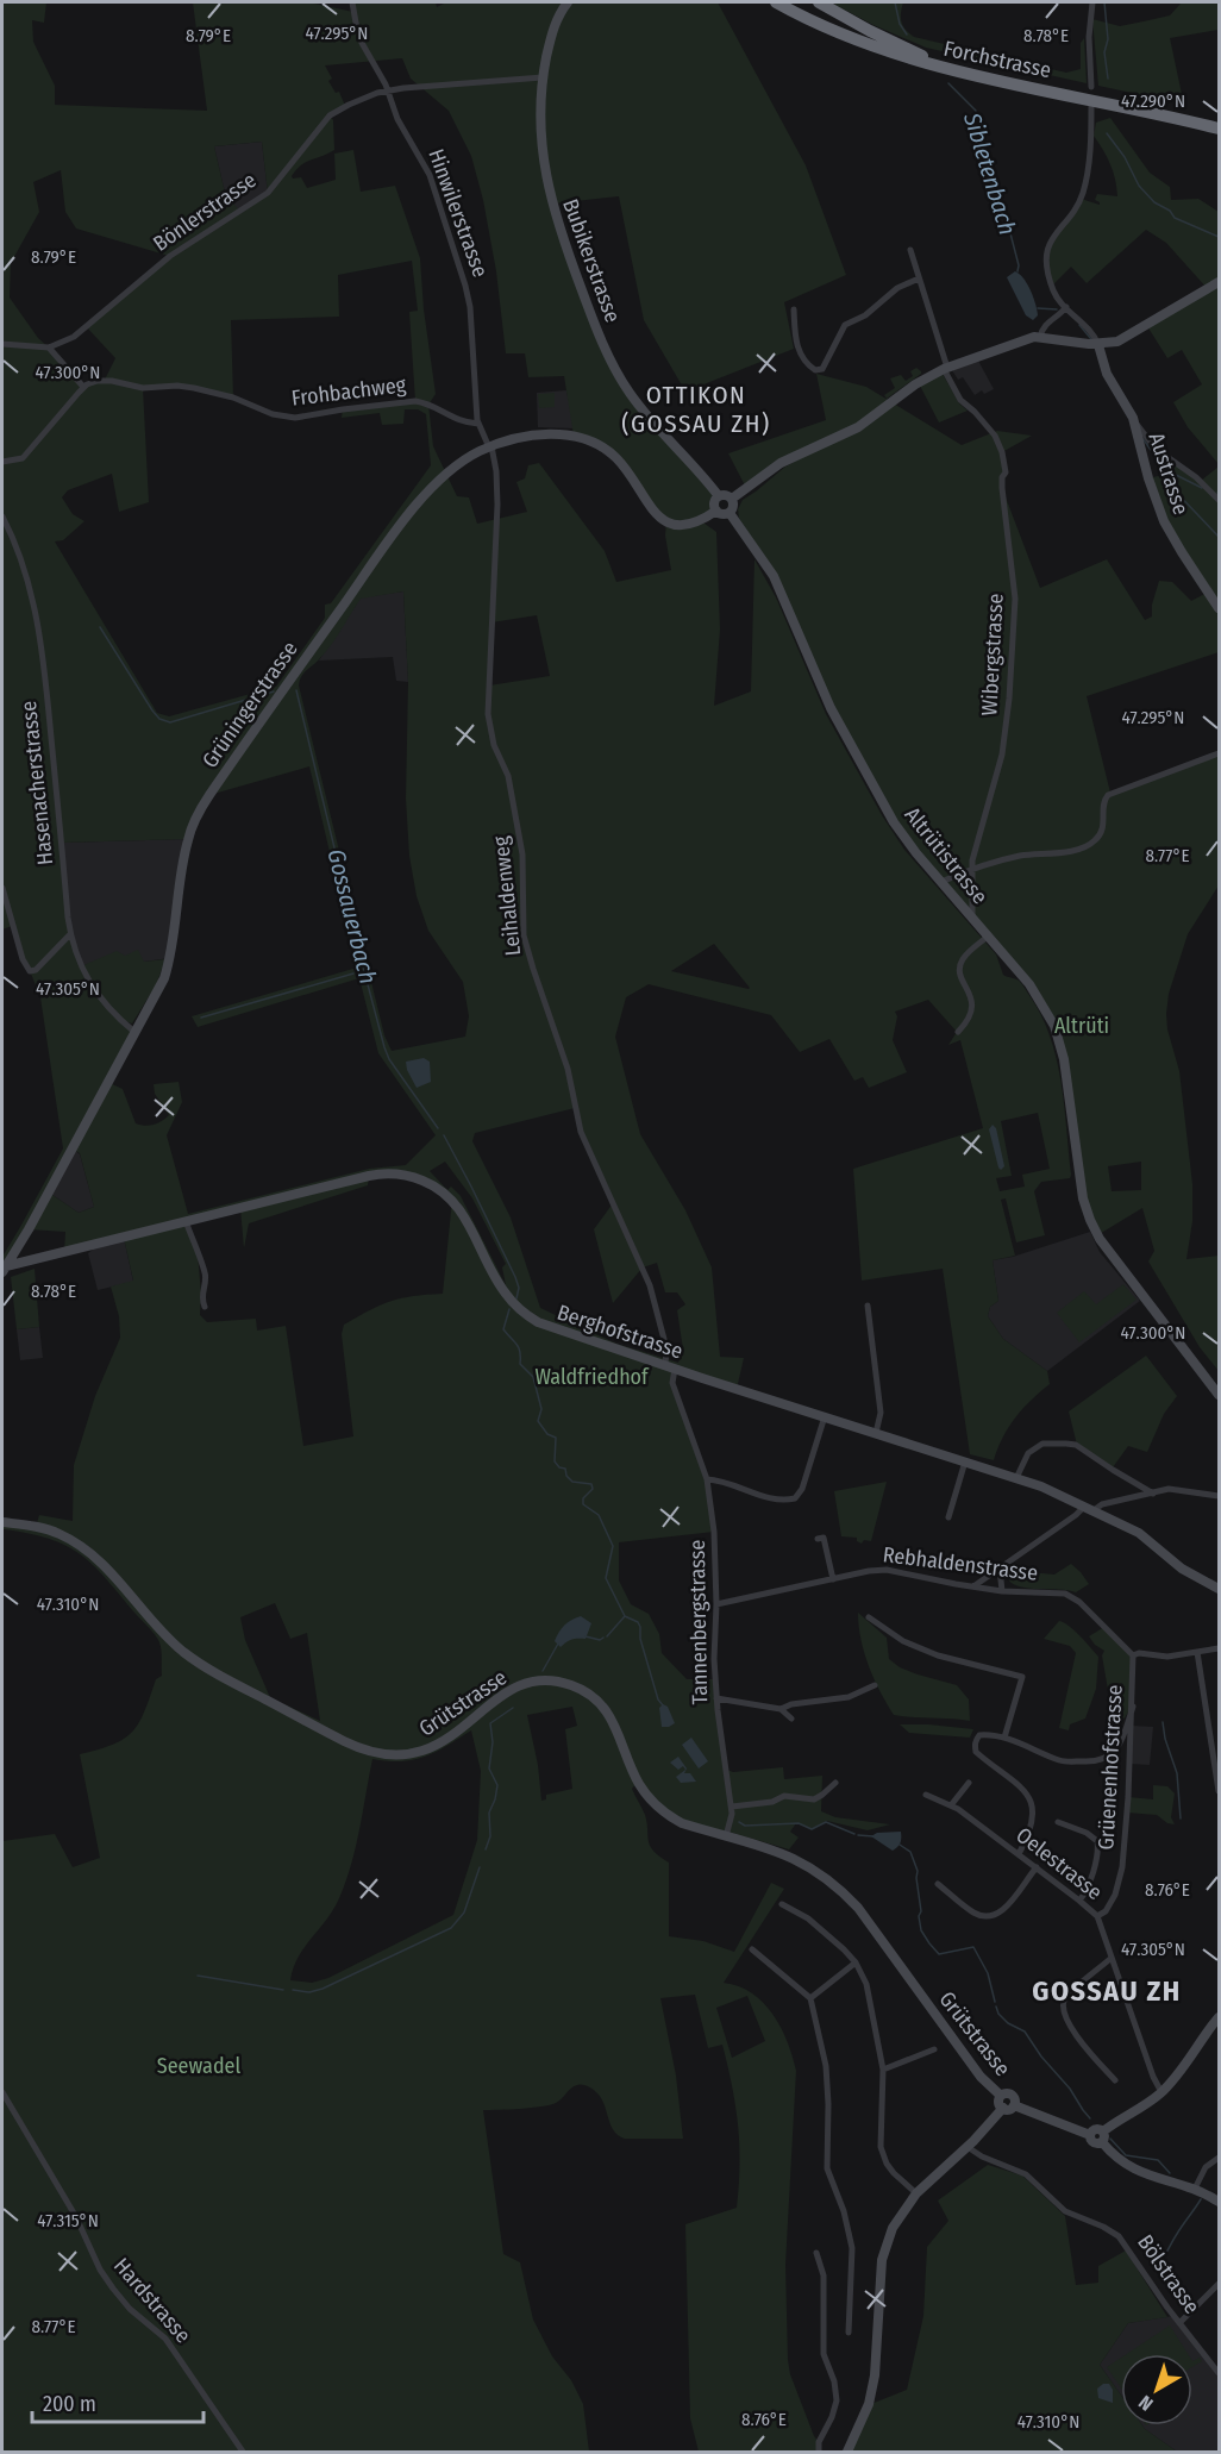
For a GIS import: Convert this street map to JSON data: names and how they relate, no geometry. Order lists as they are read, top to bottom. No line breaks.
{"streets":{"highway":["Forchstrasse"],"street":["Bönlerstrasse","Hinwilerstrasse","Bubikerstrasse","Frohbachweg","Austrasse","Wibergstrasse","Grüningerstrasse","Hasenacherstrasse","Altrütistrasse","Leihaldenweg","Berghofstrasse","Rebhaldenstrasse","Tannenbergstrasse","Grütstrasse","Grüenenhofstrasse","Oelestrasse","Bölstrasse","Hardstrasse"]},"crossings":[["Bönlerstrasse","Hinwilerstrasse"],["Bönlerstrasse","Bubikerstrasse"],["Hinwilerstrasse","Frohbachweg"],["Hinwilerstrasse","Grüningerstrasse"],["Hinwilerstrasse","Leihaldenweg"],["Bubikerstrasse","Grüningerstrasse"],["Bubikerstrasse","Altrütistrasse"],["Wibergstrasse","Altrütistrasse"],["Grüningerstrasse","Hasenacherstrasse"],["Grüningerstrasse","Altrütistrasse"],["Grüningerstrasse","Leihaldenweg"],["Grüningerstrasse","Berghofstrasse"],["Leihaldenweg","Berghofstrasse"],["Leihaldenweg","Tannenbergstrasse"],["Berghofstrasse","Tannenbergstrasse"],["Rebhaldenstrasse","Tannenbergstrasse"],["Rebhaldenstrasse","Grüenenhofstrasse"],["Tannenbergstrasse","Grütstrasse"],["Grüenenhofstrasse","Oelestrasse"]],"districts":["OTTIKON (GOSSAU ZH)","GOSSAU ZH"],"water":["Sibletenbach","Gossauerbach"],"parks":["Altrüti","Waldfriedhof","Seewadel"],"scale_bar":"200 m","north":"bottom left","coordinates":["47.295°N","8.79°E","8.78°E","47.290°N","47.300°N","8.77°E","47.305°N","47.310°N","8.76°E","47.315°N"]}
